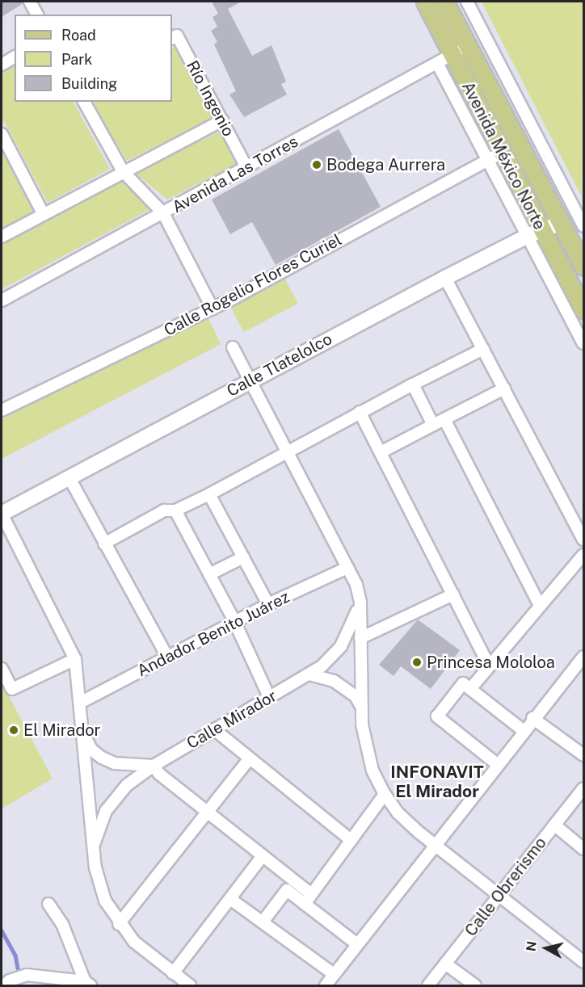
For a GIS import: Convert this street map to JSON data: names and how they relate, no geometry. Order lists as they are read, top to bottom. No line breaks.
{"streets":{"main road":["Avenida México Norte"],"street":["Río Ingenio","Avenida Las Torres","Calle Rogelio Flores Curiel","Calle Tlatelolco","Andador Benito Juárez","Calle Mirador","Calle Obrerismo"]},"crossings":[["Río Ingenio","Avenida Las Torres"],["Avenida México Norte","Avenida Las Torres"],["Avenida México Norte","Calle Rogelio Flores Curiel"],["Avenida México Norte","Calle Tlatelolco"]],"districts":["INFONAVIT El Mirador"],"places":["Bodega Aurrera","Princesa Mololoa","El Mirador"],"legend":["Road","Park","Building"],"north":"left"}
